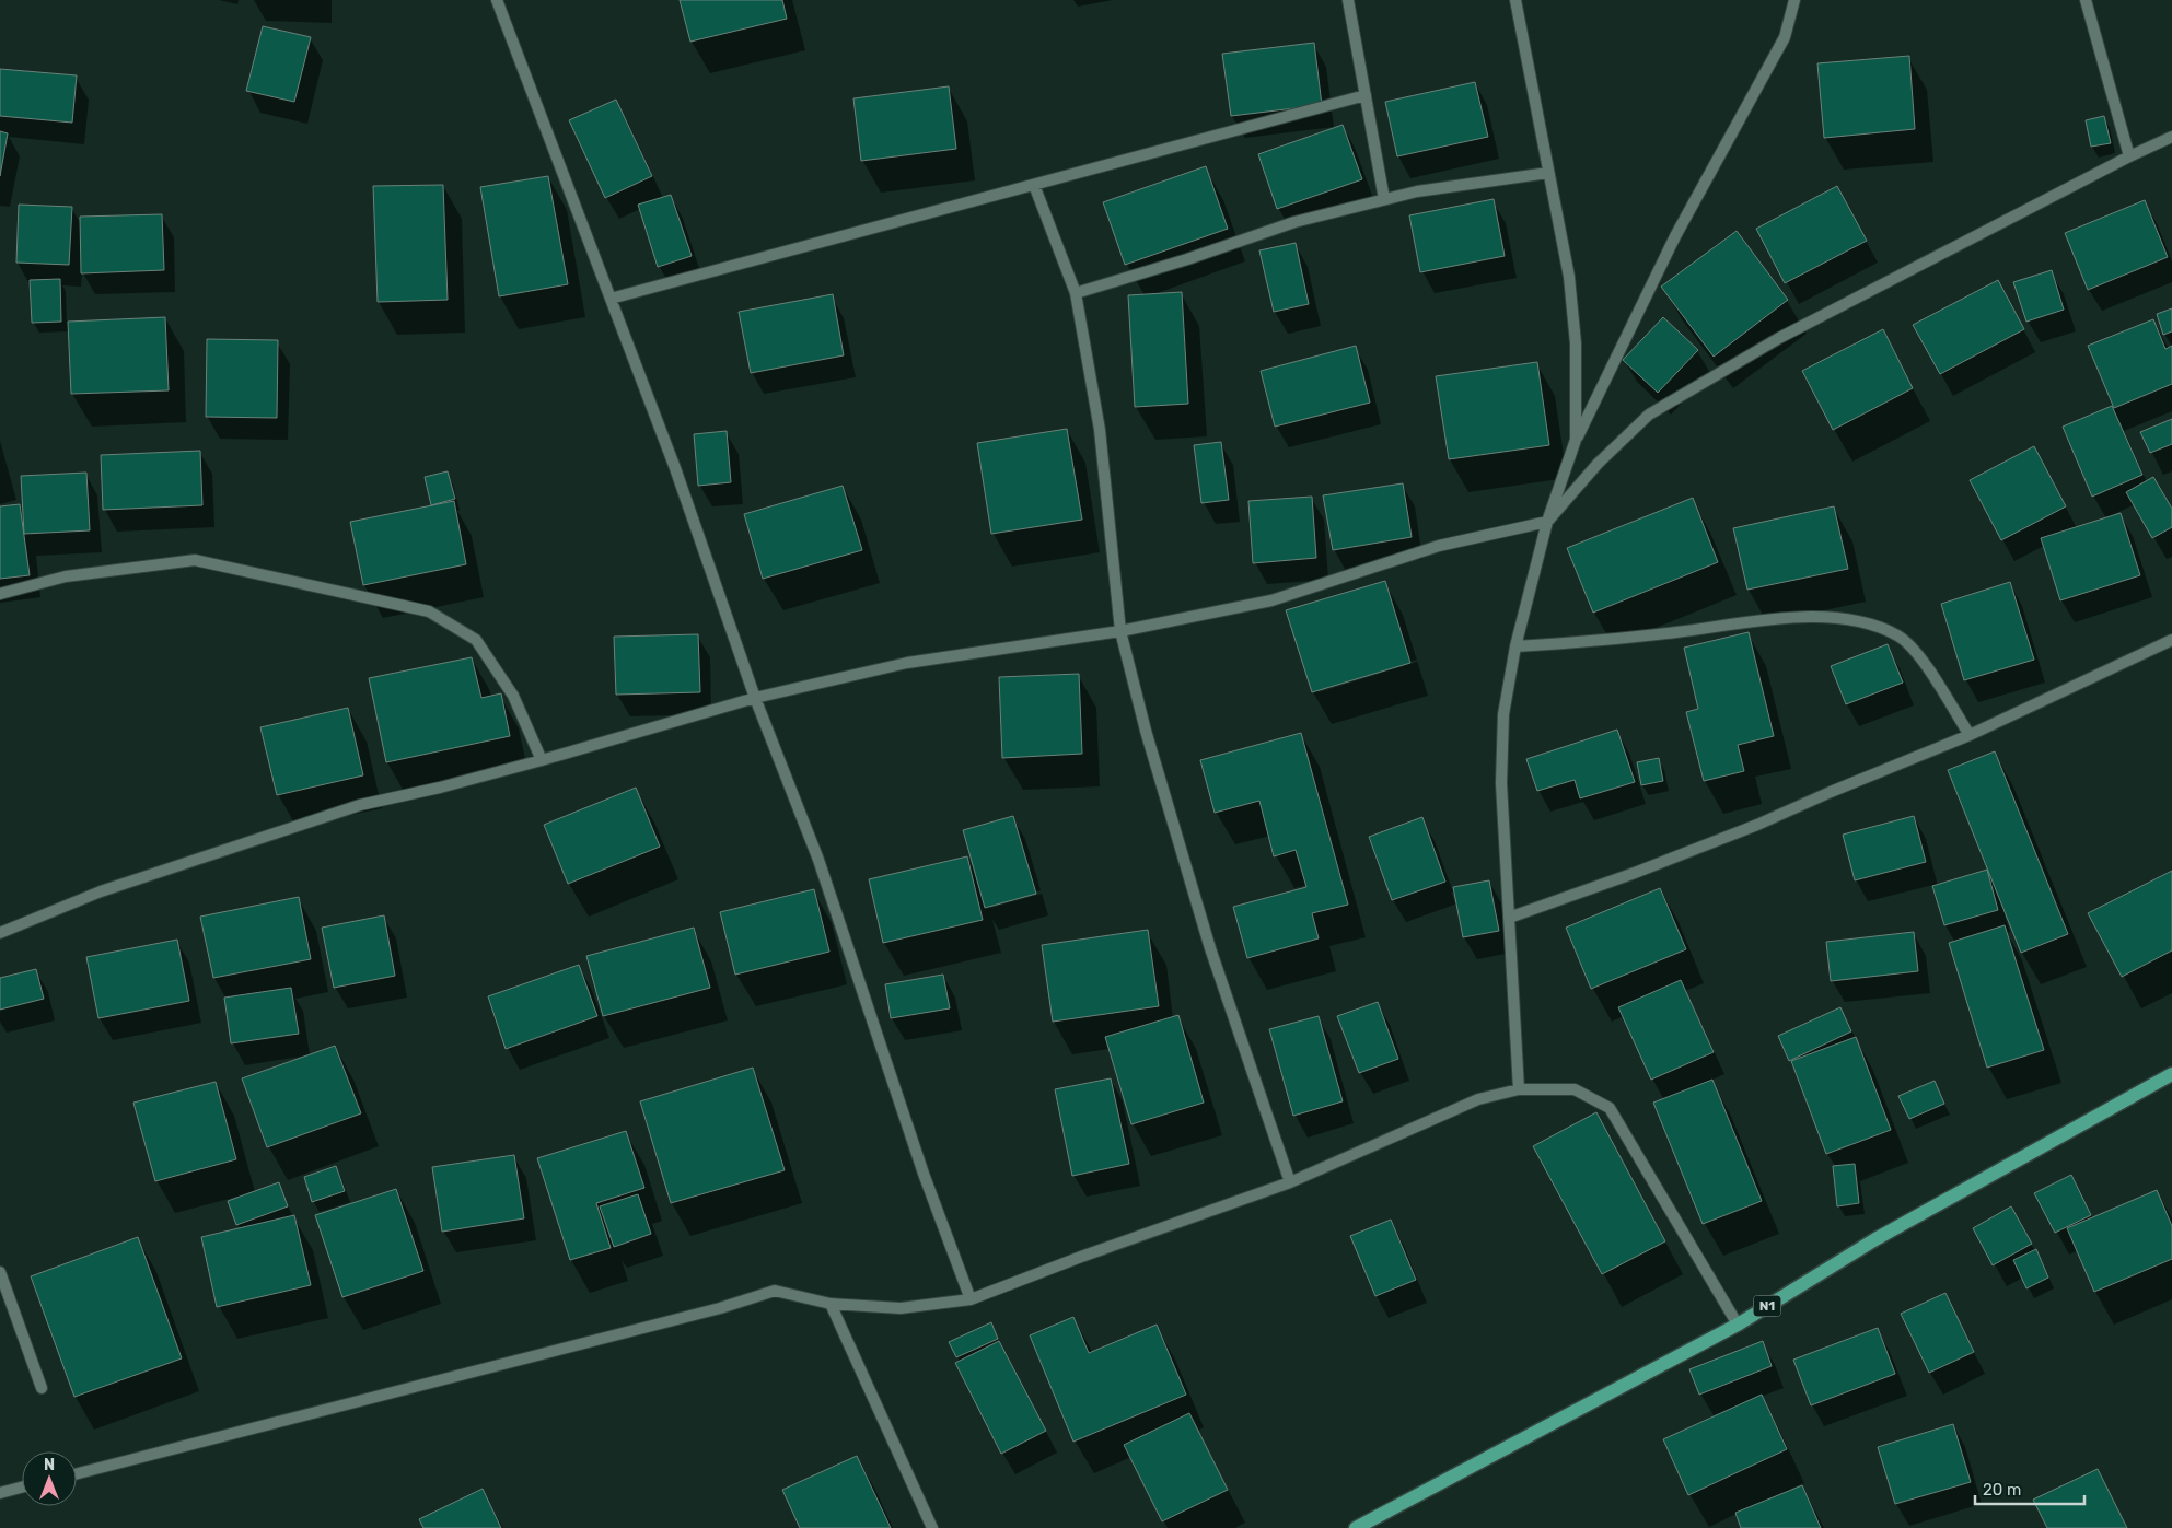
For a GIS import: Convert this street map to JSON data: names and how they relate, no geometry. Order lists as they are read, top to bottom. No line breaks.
{"streets":{"main road":["N1"]},"scale_bar":"20 m","north":"top"}
